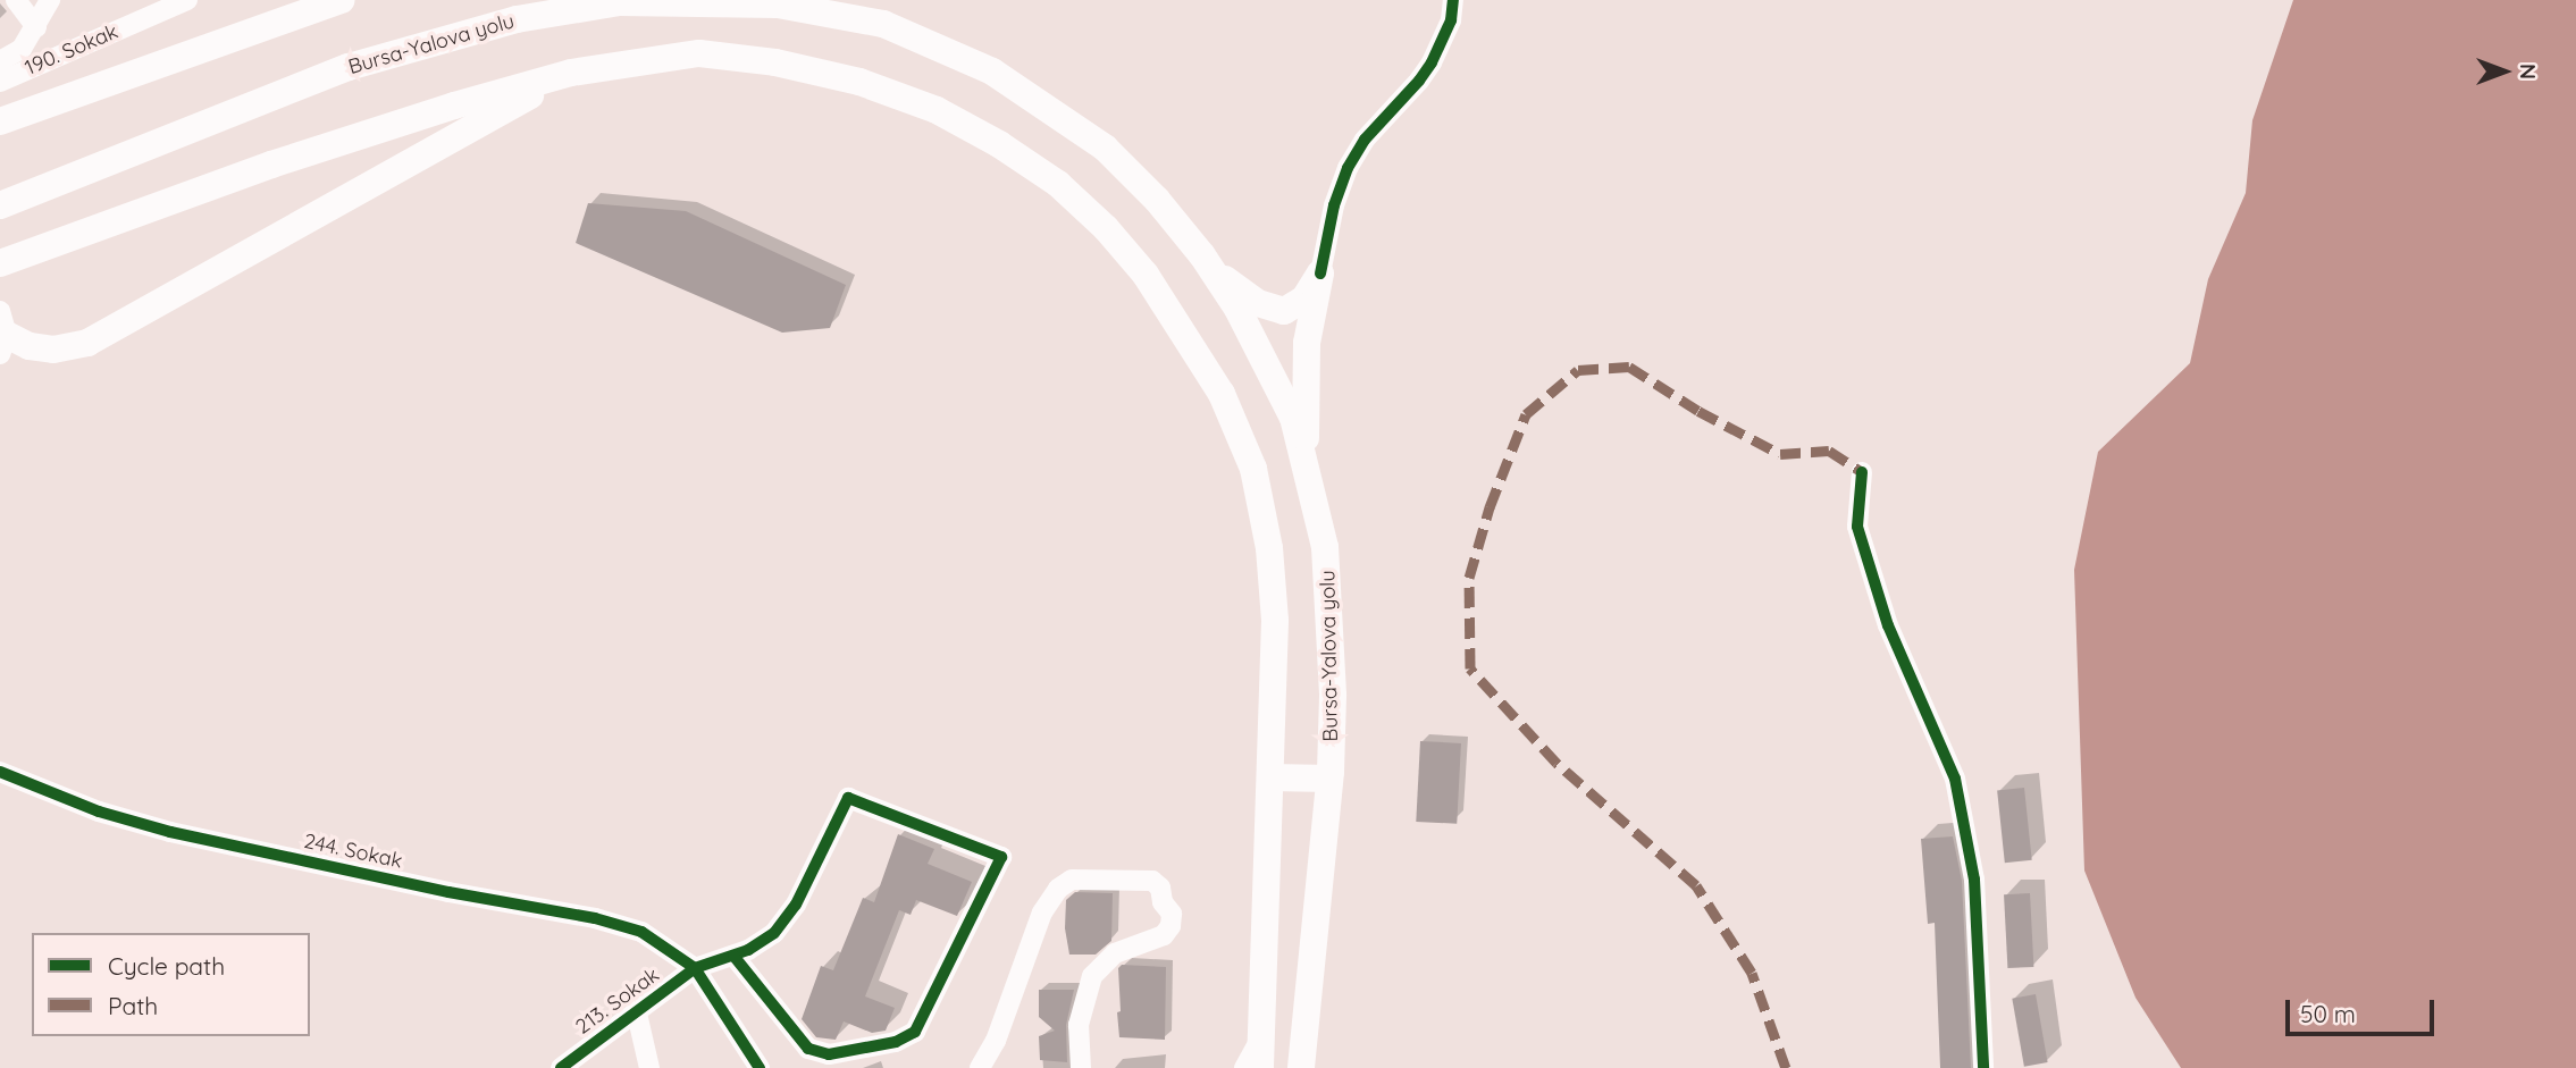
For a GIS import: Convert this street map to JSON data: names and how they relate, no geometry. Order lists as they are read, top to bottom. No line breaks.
{"streets":{"highway":["Bursa-Yalova yolu"],"street":["190. Sokak","244. Sokak","213. Sokak"]},"crossings":[["244. Sokak","213. Sokak"]],"legend":["Cycle path","Path"],"scale_bar":"50 m","north":"right"}
